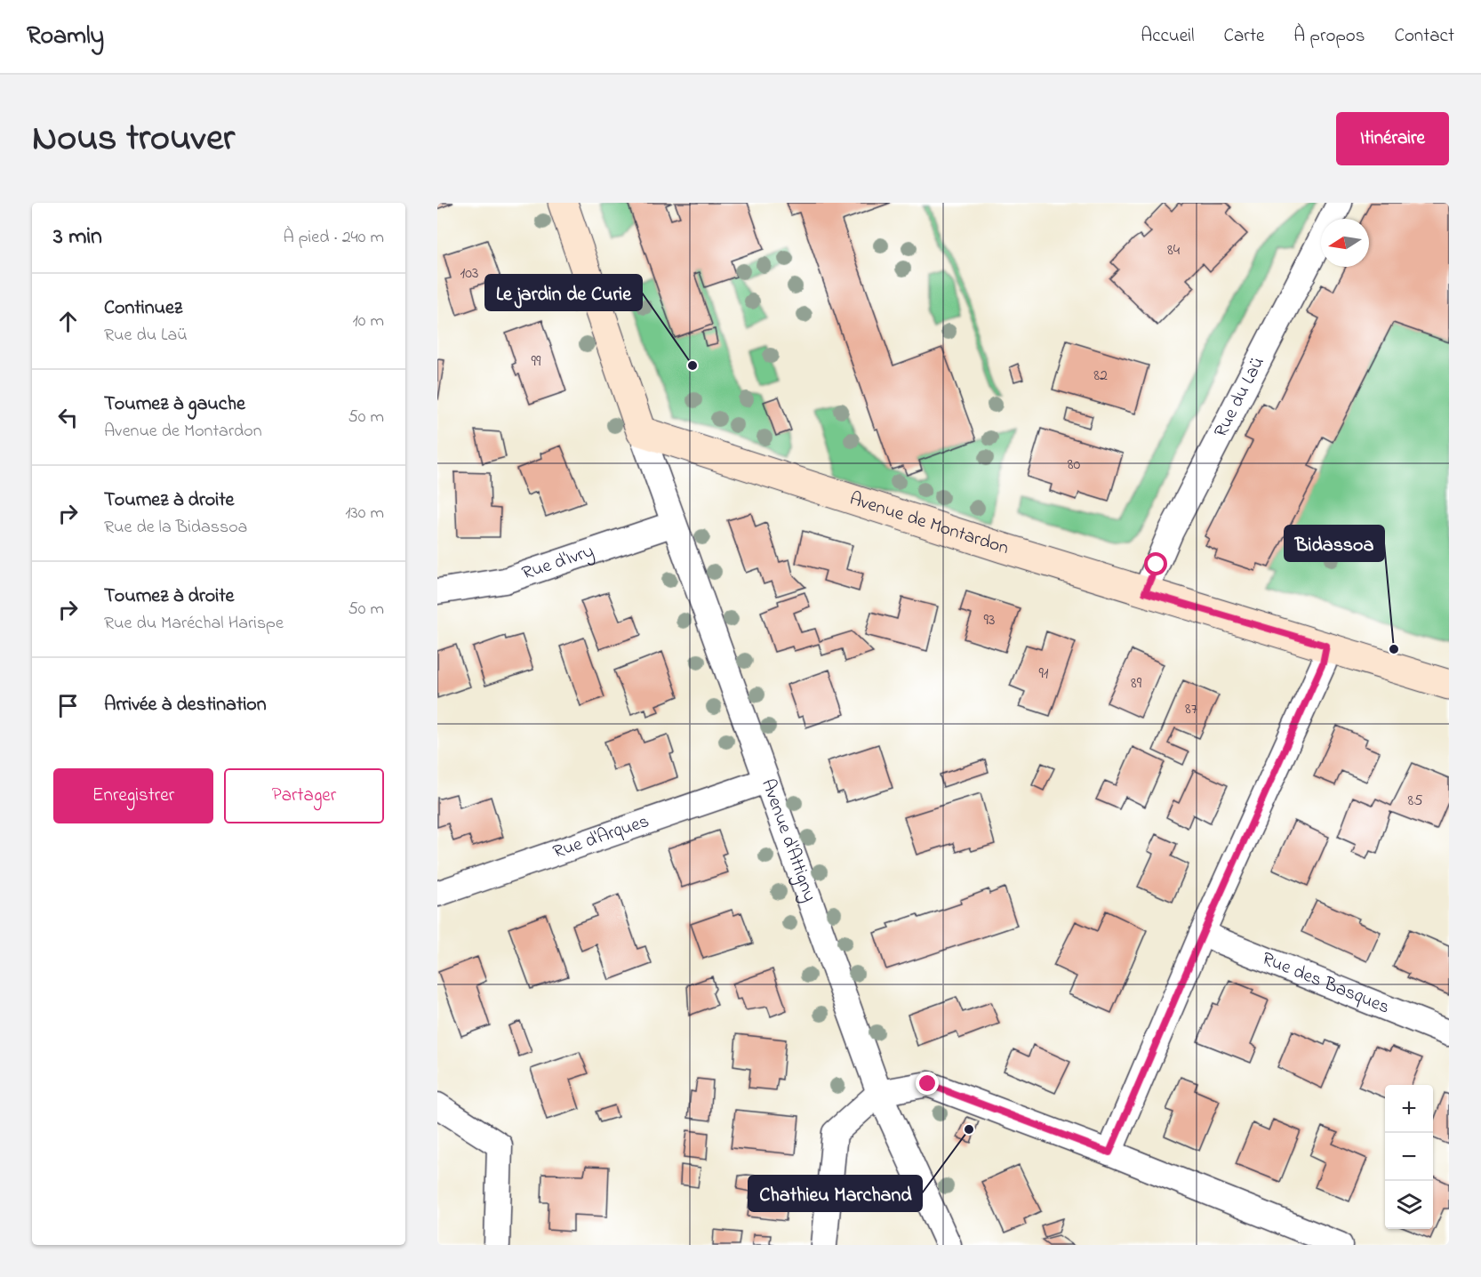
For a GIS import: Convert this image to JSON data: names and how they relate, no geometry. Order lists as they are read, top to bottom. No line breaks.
{"streets":{"street":["Rue du Laü","Avenue de Montardon","Rue d'Ivry","Rue d'Arques","Avenue d'Attigny","Rue des Basques"]},"crossings":[["Rue du Laü","Avenue de Montardon"],["Avenue de Montardon","Avenue d'Attigny"],["Rue d'Ivry","Avenue d'Attigny"],["Rue d'Arques","Avenue d'Attigny"]],"places":["Le jardin de Curie","Bidassoa","Chathieu Marchand"],"house_numbers":["84","103","99","82","80","93","91","89","87","85"],"north":"left","page":{"header":"Roamly","nav":["Accueil","Carte","À propos","Contact"],"title":"Nous trouver","buttons":["Itinéraire",["Enregistrer","Partager"]],"heading":["3 min","À pied · 240 m"],"list":[["Continuez","Rue du Laü","10 m"],["Tournez à gauche","Avenue de Montardon","50 m"],["Tournez à droite","Rue de la Bidassoa","130 m"],["Tournez à droite","Rue du Maréchal Harispe","50 m"],"Arrivée à destination"],"map_buttons":["+","−"]}}
